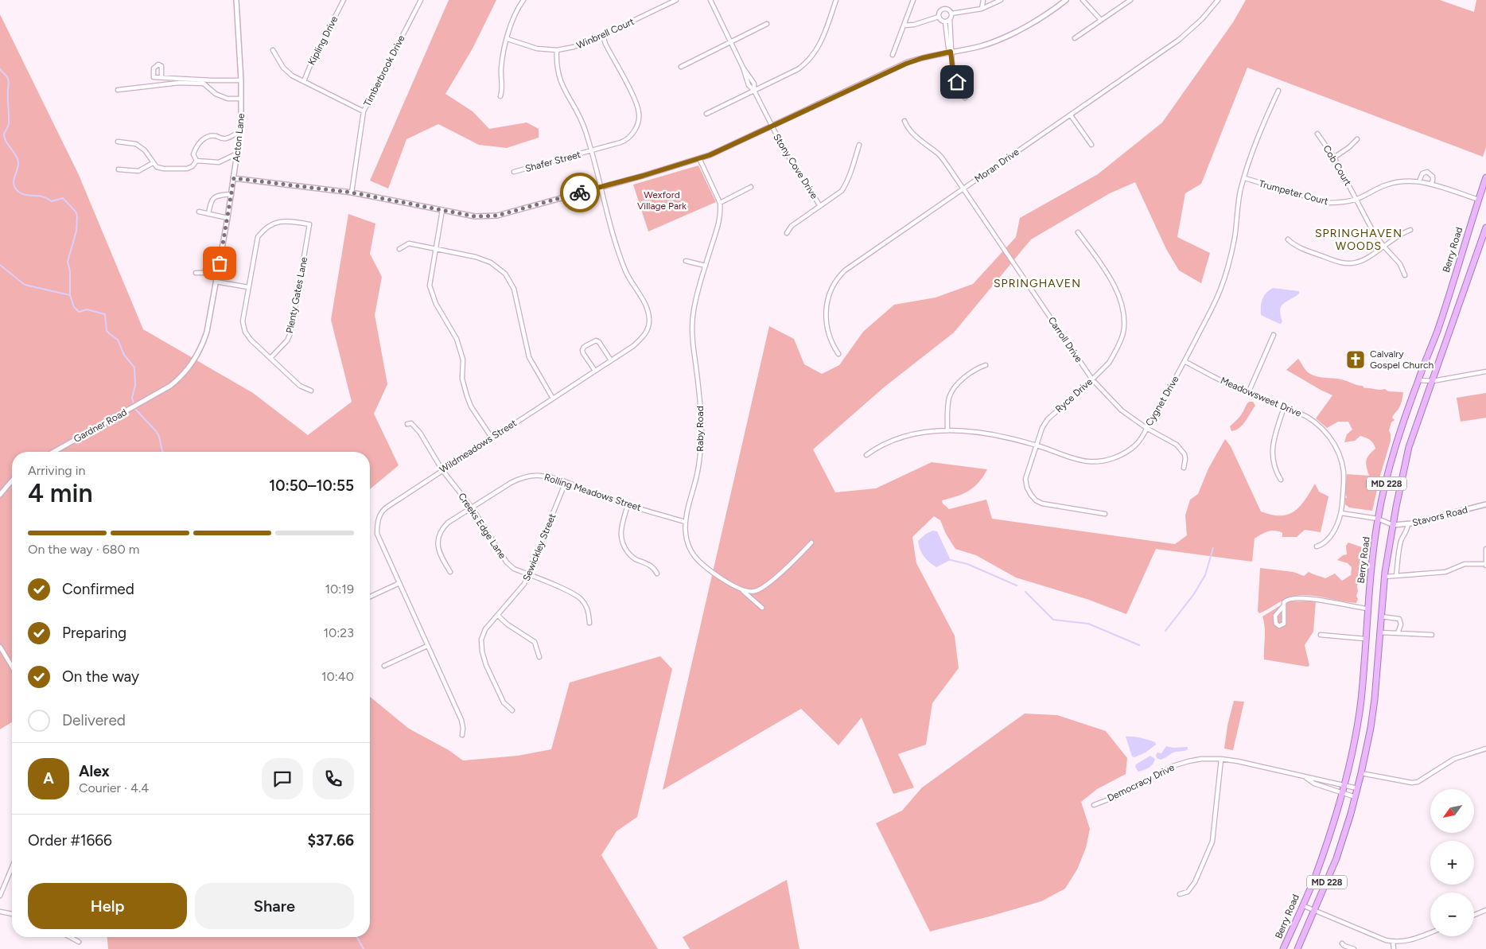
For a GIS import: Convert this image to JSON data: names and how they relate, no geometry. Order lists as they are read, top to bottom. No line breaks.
{"streets":{"highway":["Berry Road","MD 228"],"street":["Winbrell Court","Kipling Drive","Timberbrook Drive","Acton Lane","Shafer Street","Moran Drive","Cob Court","Stony Cove Drive","Trumpeter Court","Plenty Gates Lane","Carroll Drive","Ryce Drive","Meadowsweet Drive","Cygnet Drive","Gardner Road","Raby Road","Wildmeadows Street","Rolling Meadows Street","Stavors Road","Creeks Edge Lane","Sewickley Street","Democracy Drive"]},"crossings":[["Winbrell Court","Shafer Street"],["Winbrell Court","Wildmeadows Street"],["Acton Lane","Gardner Road"],["Shafer Street","Wildmeadows Street"],["Moran Drive","Carroll Drive"],["Cob Court","Trumpeter Court"],["Trumpeter Court","Berry Road"],["Trumpeter Court","Cygnet Drive"],["Berry Road","Democracy Drive"],["Carroll Drive","Ryce Drive"],["Carroll Drive","Cygnet Drive"],["Ryce Drive","Cygnet Drive"],["Meadowsweet Drive","Cygnet Drive"],["Raby Road","Rolling Meadows Street"],["Wildmeadows Street","Creeks Edge Lane"],["MD 228","Stavors Road"],["MD 228","Democracy Drive"],["Rolling Meadows Street","Creeks Edge Lane"],["Rolling Meadows Street","Sewickley Street"],["Creeks Edge Lane","Sewickley Street"]],"districts":["SPRINGHAVEN WOODS","SPRINGHAVEN"],"parks":["Wexford Village Park"],"places":{"church":["Calvalry Gospel Church"]},"north":"bottom left","page":{"heading":["4 min","Arriving in","10:50–10:55"],"panel":["Alex","Courier · 4.4","Order #1666","$37.66"],"bar":"On the way · 680 m","list":[["Confirmed","10:19"],["Preparing","10:23"],["On the way","10:40"],"Delivered"],"round":"A","map_buttons":["+","−"],"buttons":["Help","Share"]}}
